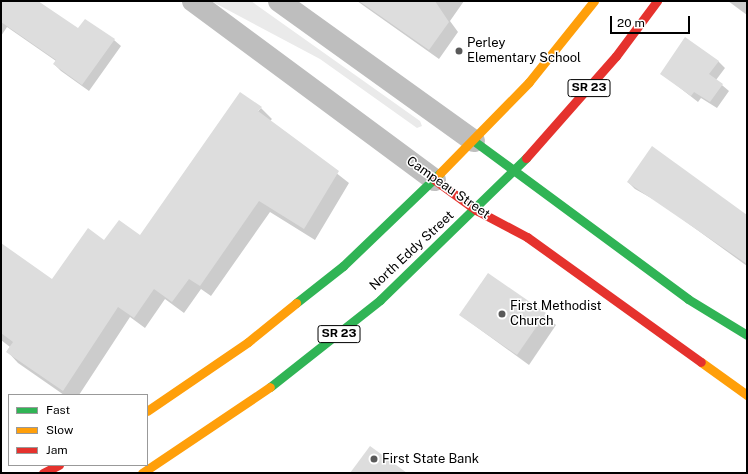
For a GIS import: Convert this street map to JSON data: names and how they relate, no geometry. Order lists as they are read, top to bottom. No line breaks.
{"streets":{"main road":["SR 23","Campeau Street","North Eddy Street"]},"crossings":[["Campeau Street","North Eddy Street"]],"places":["Perley Elementary School","First Methodist Church","First State Bank"],"legend":["Fast","Slow","Jam"],"scale_bar":"20 m"}
